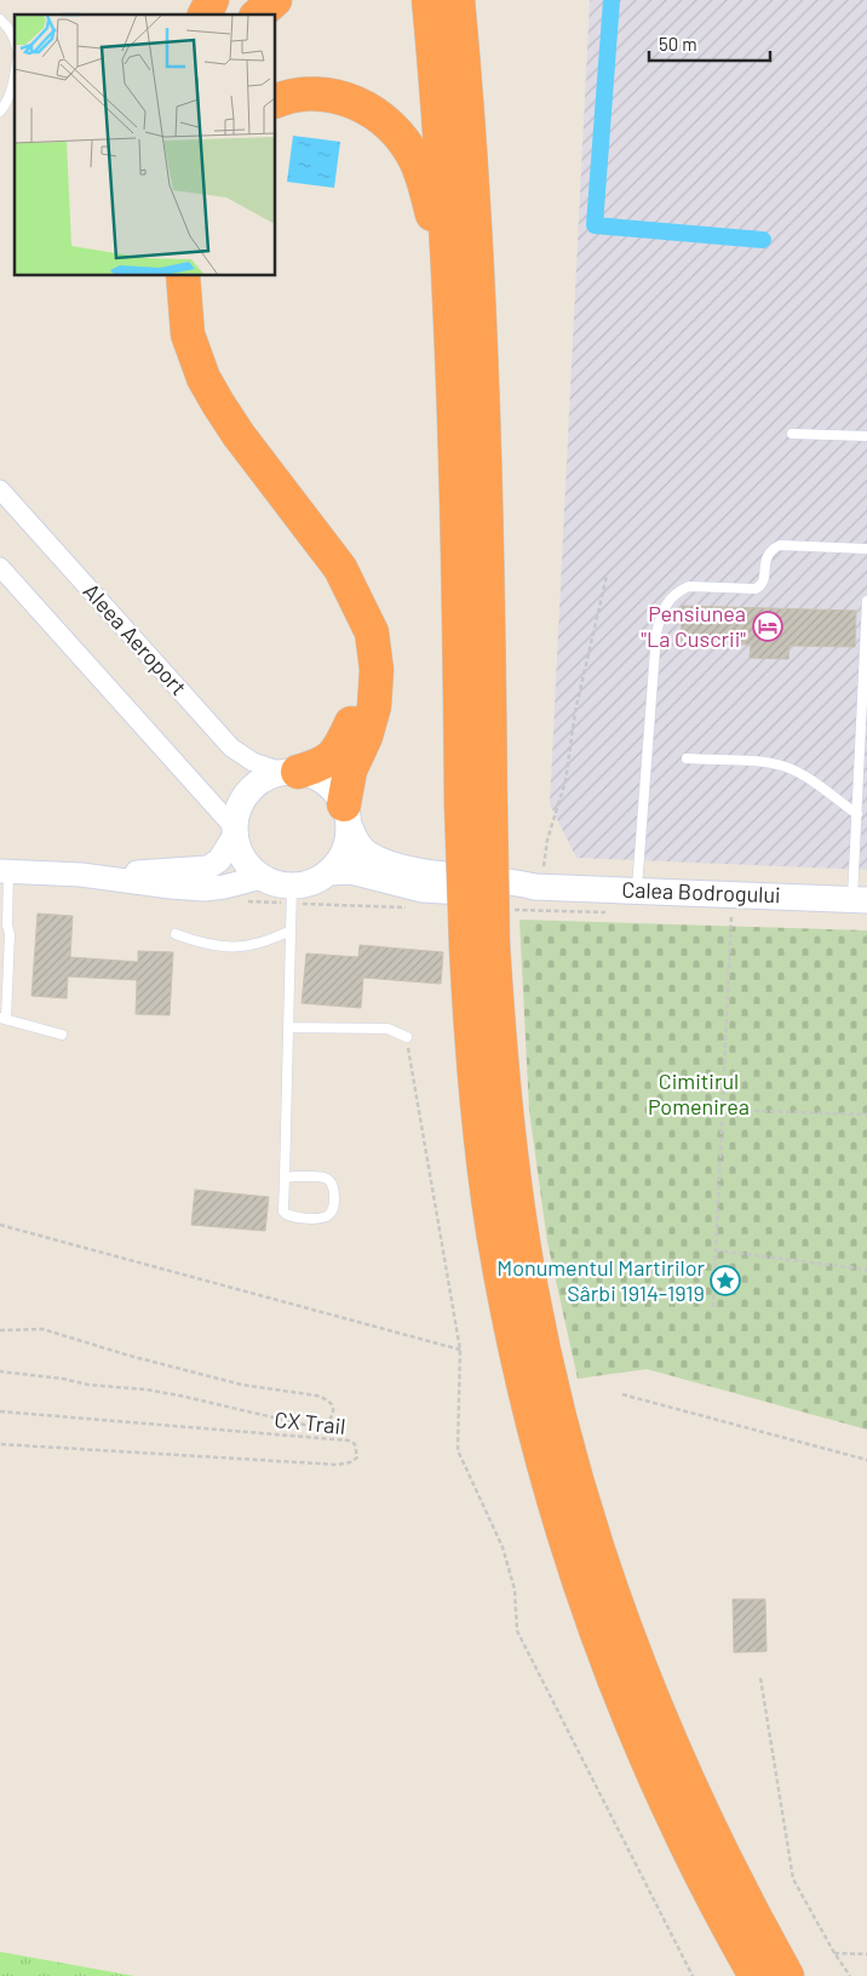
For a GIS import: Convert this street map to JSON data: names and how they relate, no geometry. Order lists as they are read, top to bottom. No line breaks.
{"streets":{"main road":["Calea Bodrogului"],"street":["Aleea Aeroport"],"path":["CX Trail"]},"crossings":[["Aleea Aeroport","Calea Bodrogului"]],"parks":["Cimitirul Pomenirea"],"places":{"hotel":["Pensiunea \"La Cuscrii\""],"place":["Monumentul Martirilor Sârbi 1914-1919"]},"scale_bar":"50 m"}
